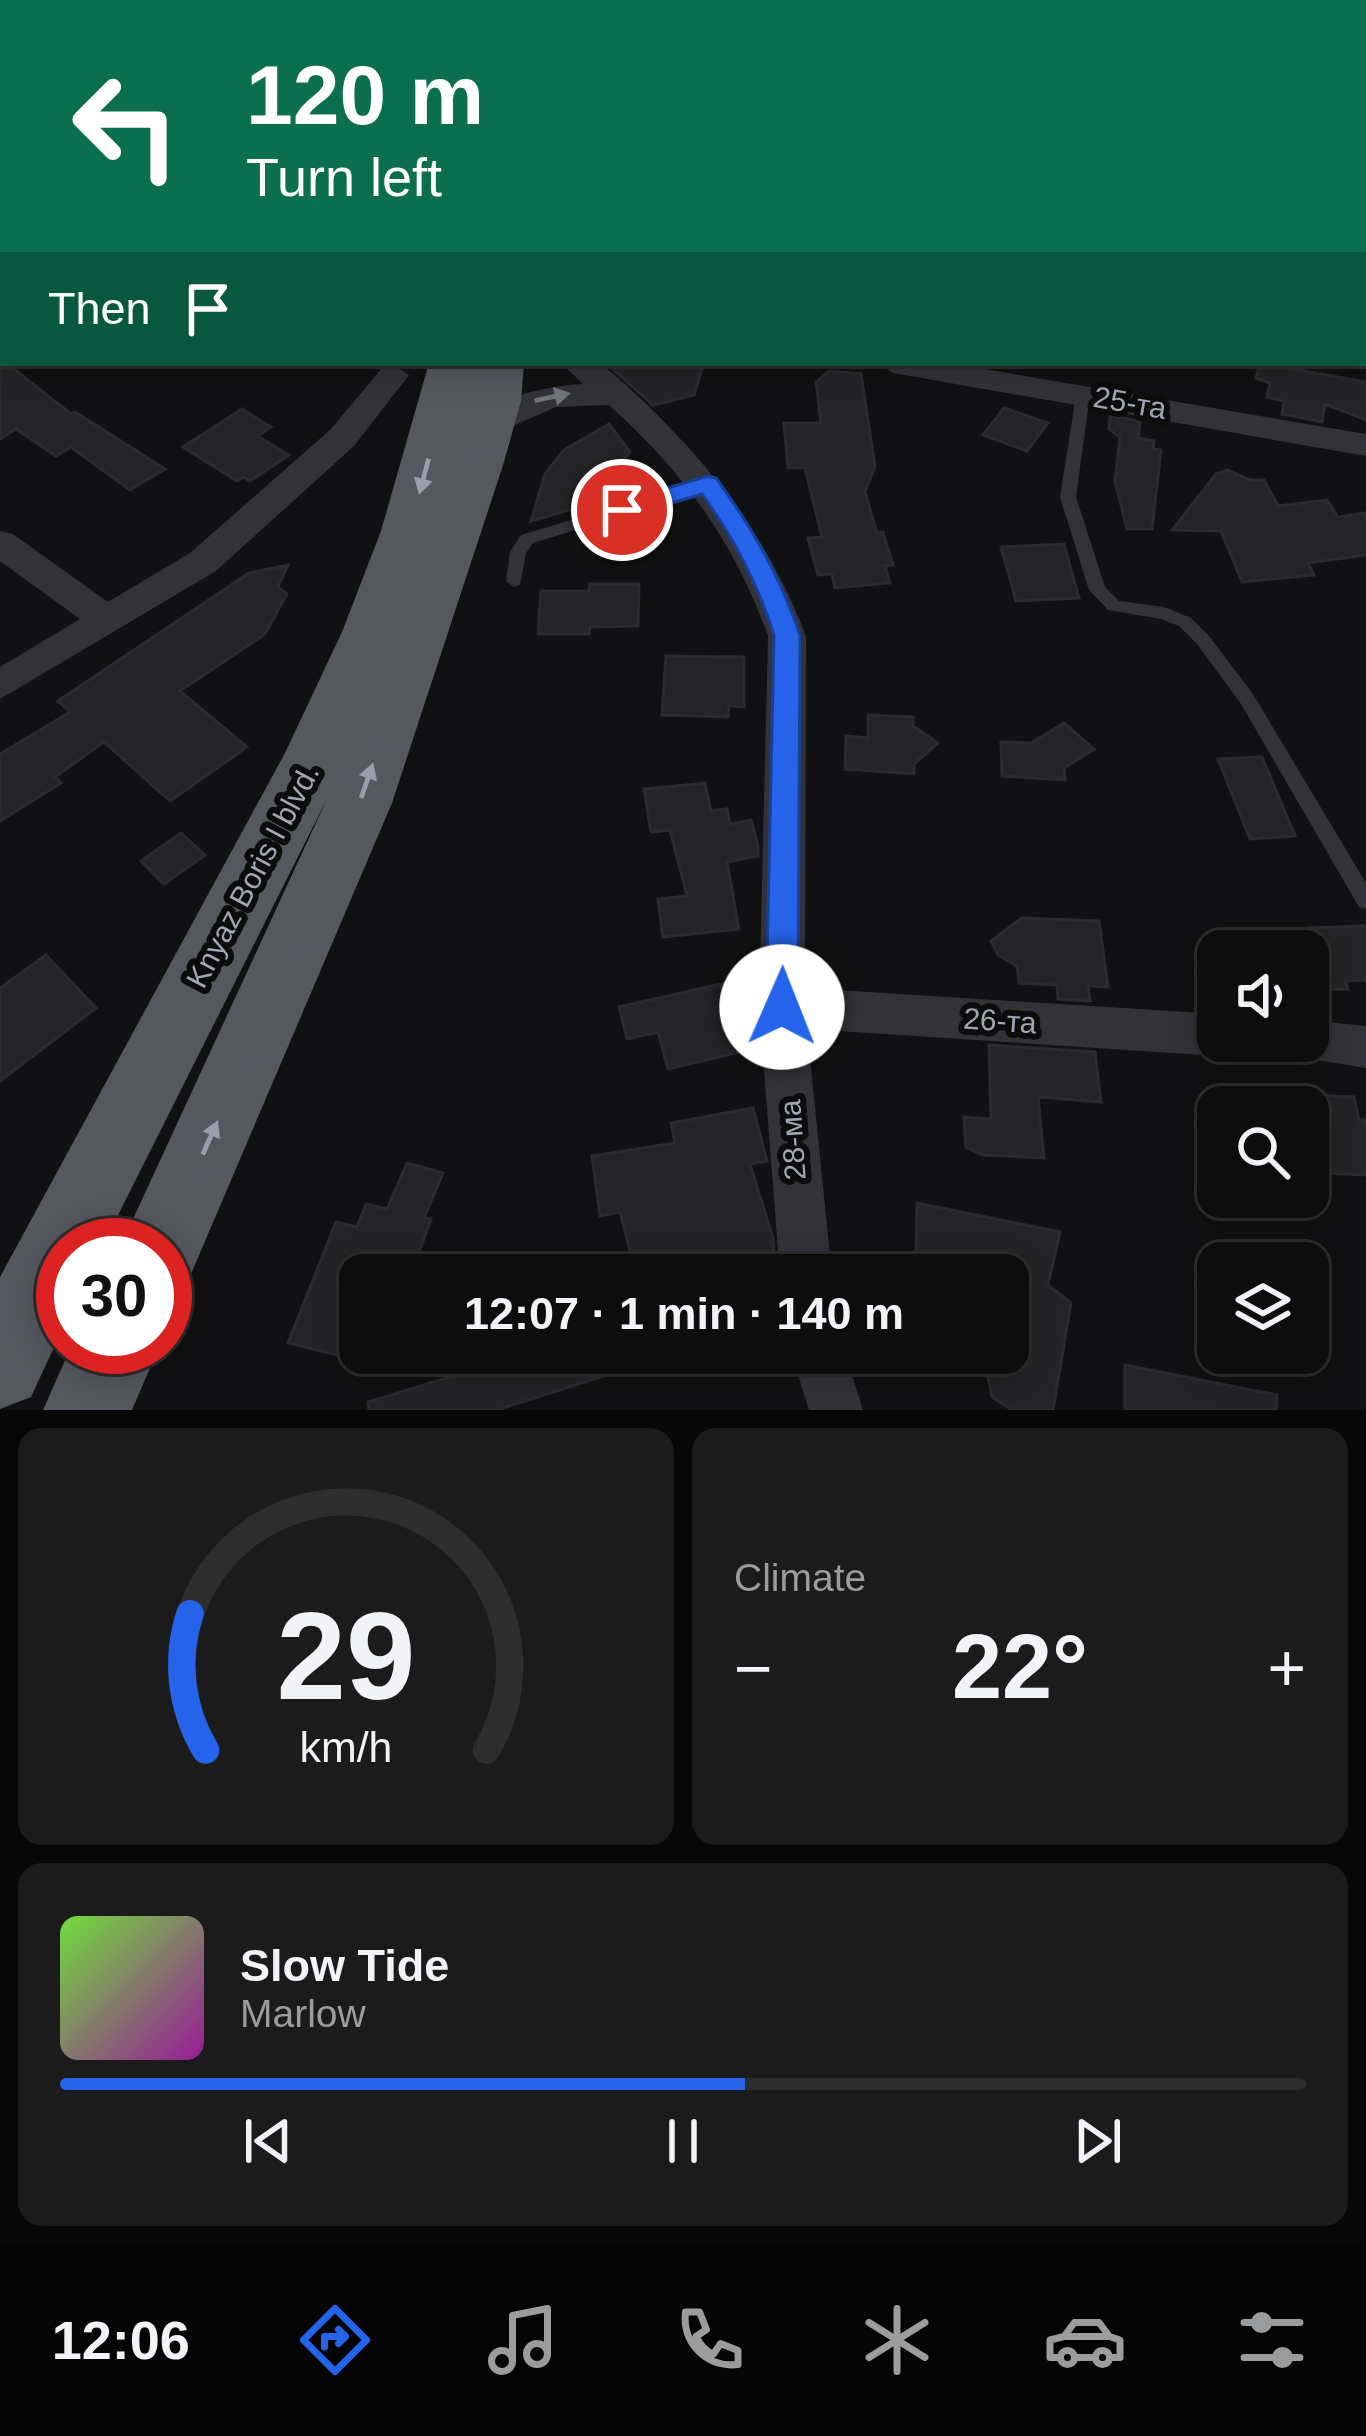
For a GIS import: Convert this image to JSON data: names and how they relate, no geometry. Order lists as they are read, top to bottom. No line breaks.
{"streets":{"highway":["Knyaz Boris I blvd."],"street":["25-та","26-та","28-ма"]},"crossings":[["26-та","28-ма"]],"page":{"turn":["120 m","Turn left"],"then":"Then","limit":"30","trip":"12:07 · 1 min · 140 m","tile":"Climate","heat":["−","22°","+"],"song":["Slow Tide","Marlow"],"tabs":"12:06","gauge":["29","km/h"]}}
